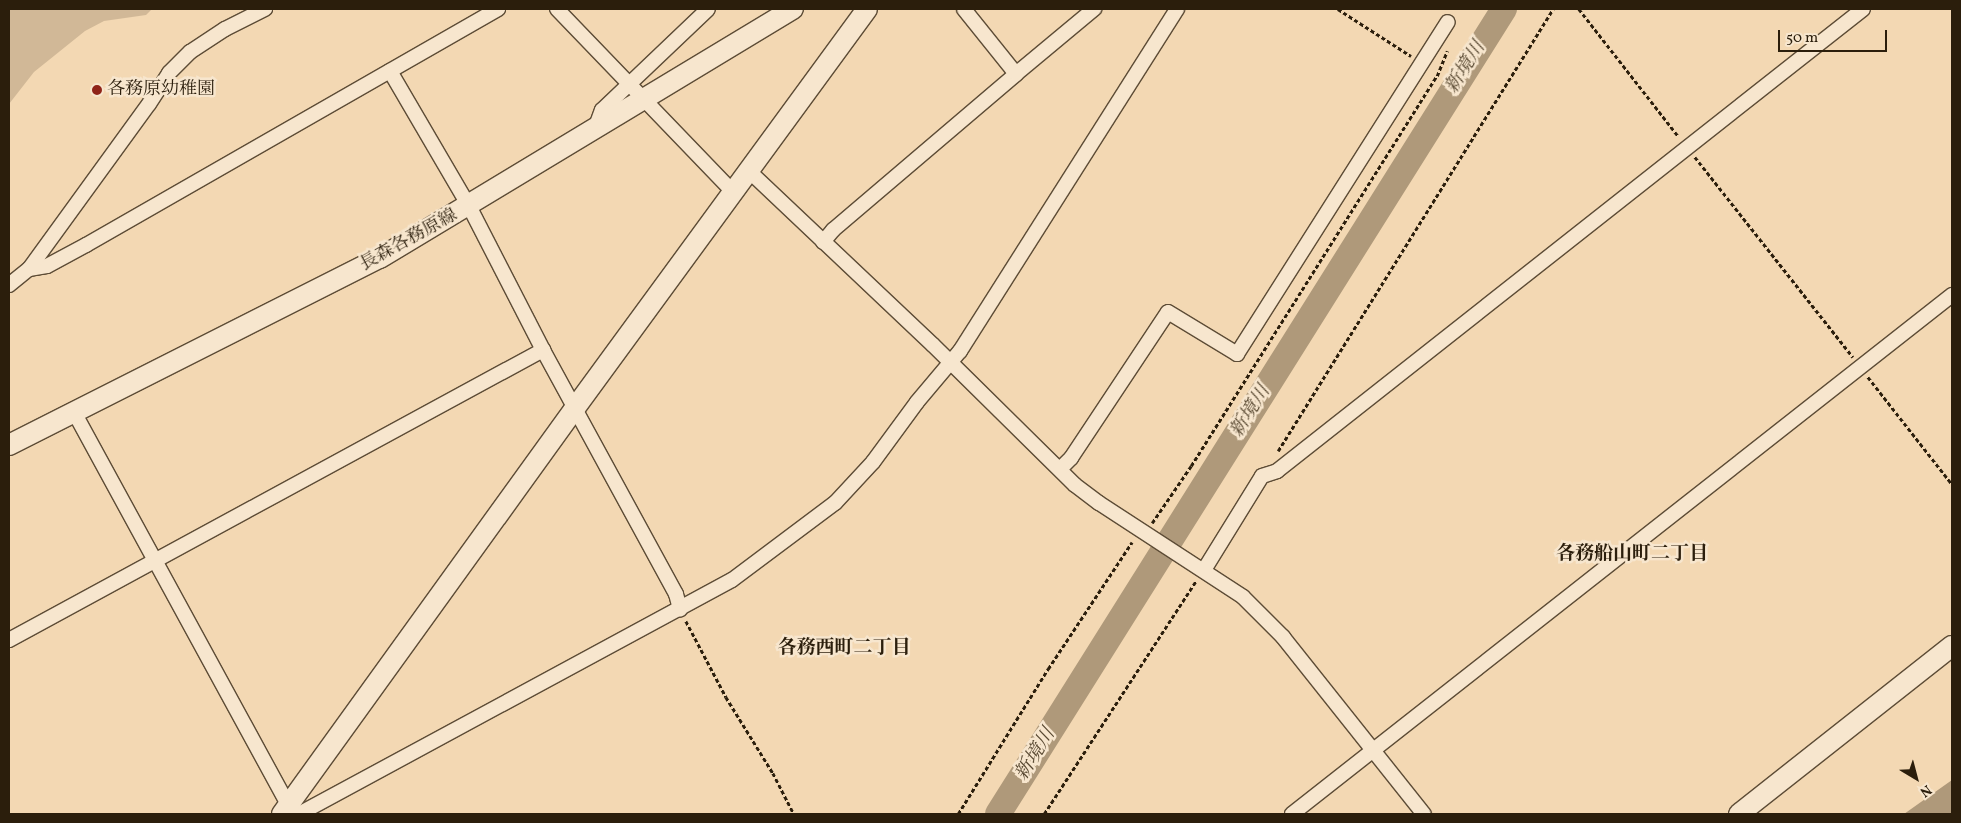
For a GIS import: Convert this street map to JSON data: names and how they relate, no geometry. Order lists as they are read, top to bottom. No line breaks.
{"streets":{"street":["長森各務原線"]},"districts":["各務船山町二丁目","各務西町二丁目"],"water":["新境川"],"places":["各務原幼稚園"],"scale_bar":"50 m","north":"bottom right"}
